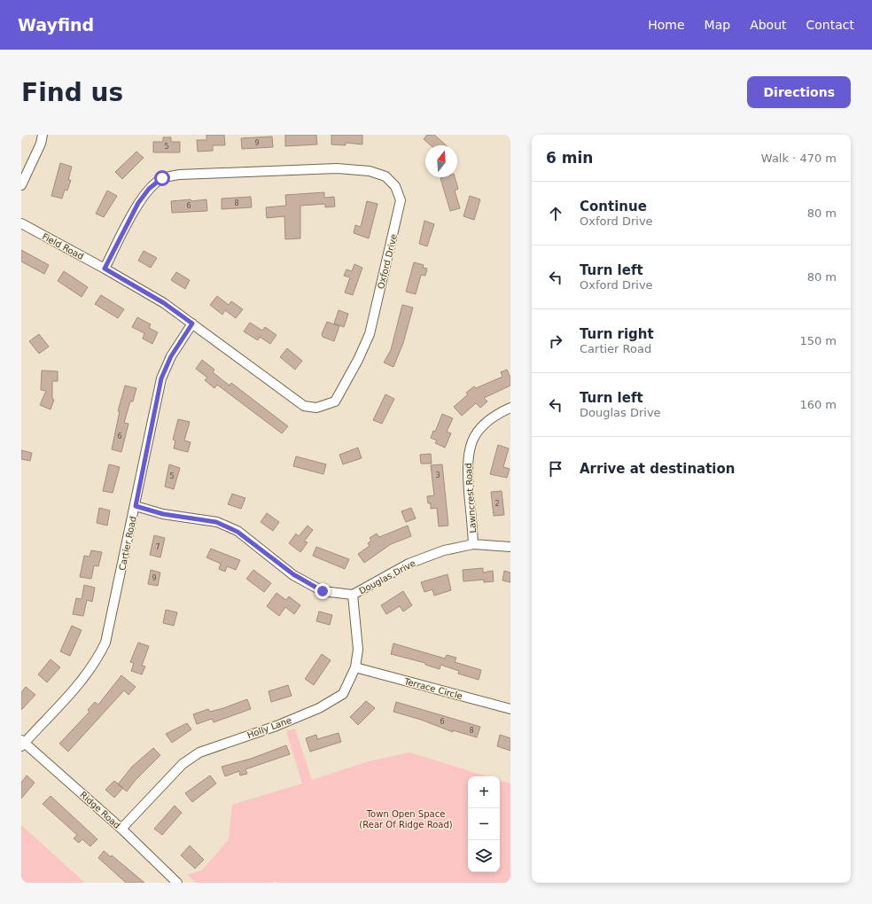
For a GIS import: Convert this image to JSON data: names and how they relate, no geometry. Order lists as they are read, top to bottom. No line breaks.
{"streets":{"street":["Field Road","Oxford Drive","Lawncrest Road","Cartier Road","Douglas Drive","Terrace Circle","Holly Lane","Ridge Road"]},"crossings":[["Field Road","Oxford Drive"],["Oxford Drive","Cartier Road"],["Lawncrest Road","Douglas Drive"],["Cartier Road","Douglas Drive"],["Cartier Road","Ridge Road"],["Douglas Drive","Holly Lane"],["Terrace Circle","Holly Lane"],["Holly Lane","Ridge Road"]],"parks":["Town Open Space (Rear Of Ridge Road)"],"house_numbers":["9","5","8","6","6","3","5","2","7","9","6","8"],"north":"top","page":{"header":"Wayfind","nav":["Home","Map","About","Contact"],"buttons":"Directions","title":"Find us","heading":["6 min","Walk · 470 m"],"list":[["Continue","Oxford Drive","80 m"],["Turn left","Oxford Drive","80 m"],["Turn right","Cartier Road","150 m"],["Turn left","Douglas Drive","160 m"],"Arrive at destination"],"map_buttons":["+","−"]}}
